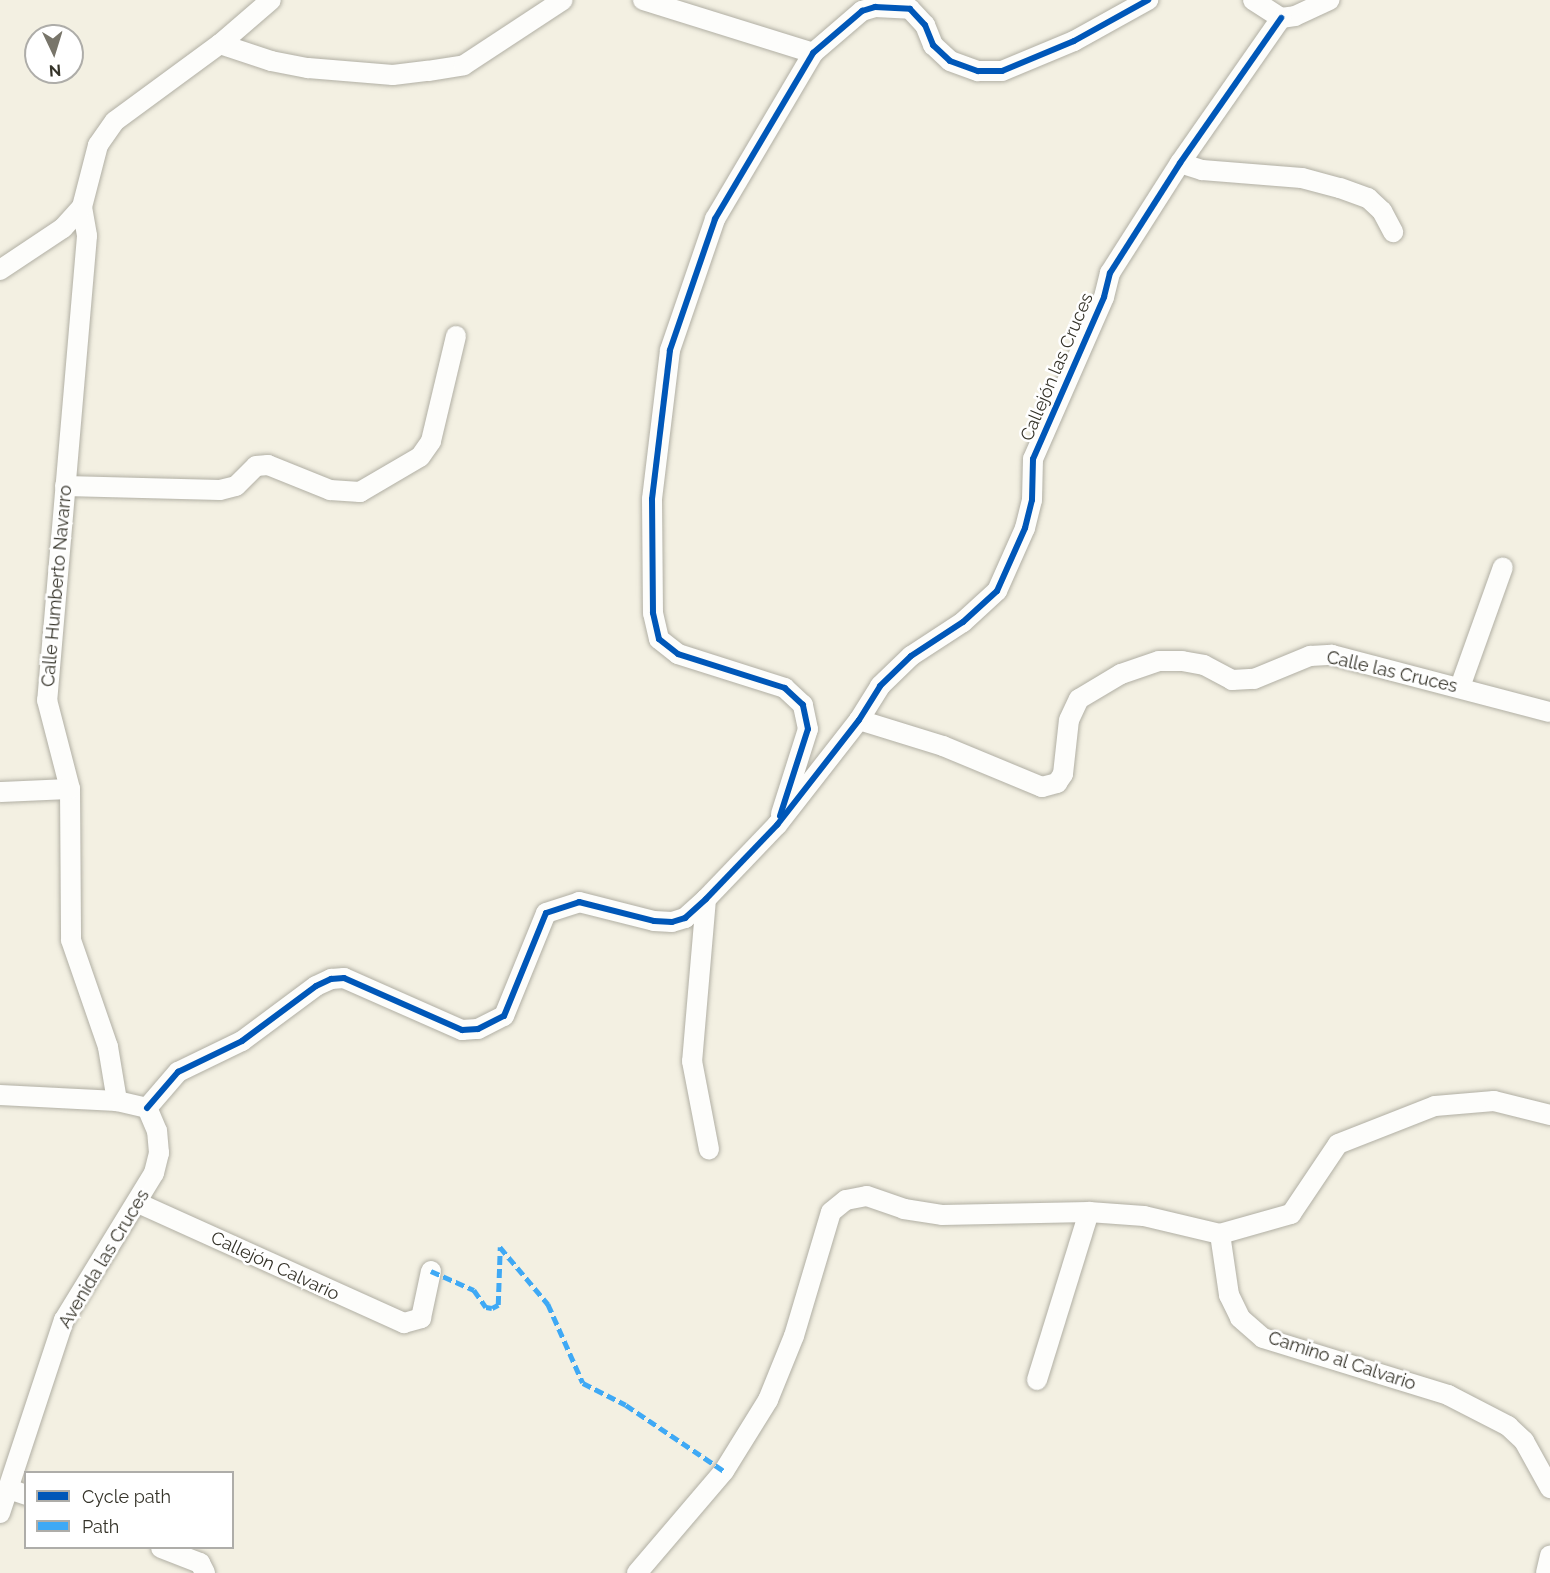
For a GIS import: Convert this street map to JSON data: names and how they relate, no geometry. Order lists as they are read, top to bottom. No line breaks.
{"streets":{"street":["Callejón las Cruces","Calle Humberto Navarro","Calle las Cruces","Avenida las Cruces","Callejón Calvario","Camino al Calvario"]},"crossings":[["Callejón las Cruces","Calle las Cruces"],["Callejón las Cruces","Avenida las Cruces"],["Avenida las Cruces","Callejón Calvario"]],"legend":["Cycle path","Path"],"north":"bottom"}
